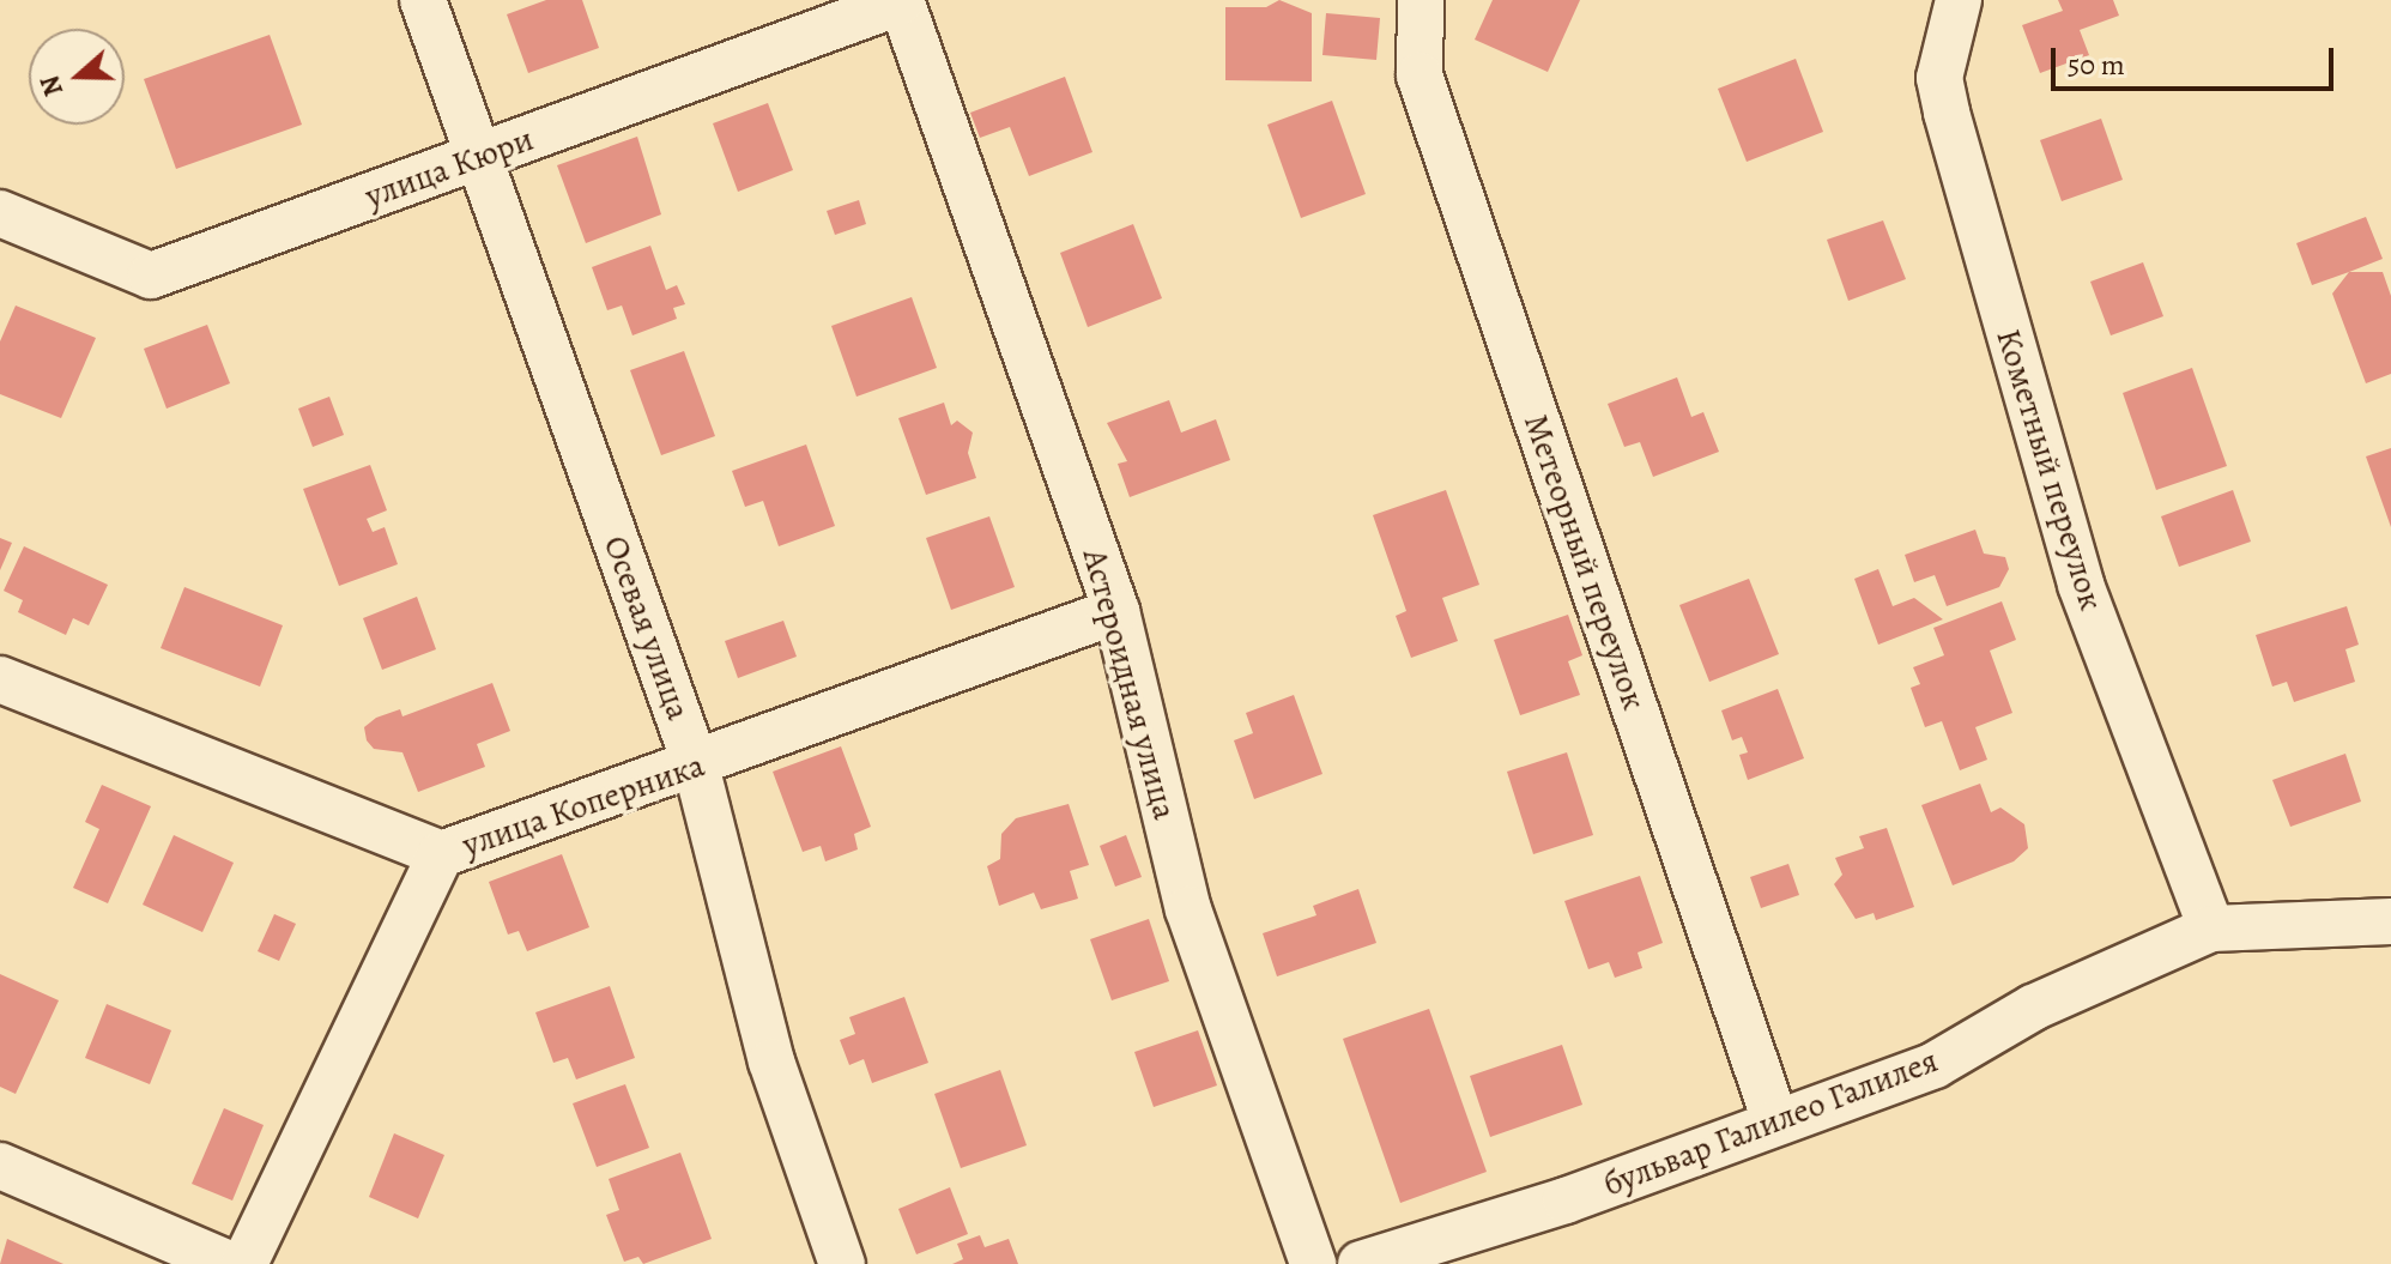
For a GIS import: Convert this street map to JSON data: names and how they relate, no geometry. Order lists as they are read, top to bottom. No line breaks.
{"streets":{"street":["улица Кюри","Кометный переулок","Метеорный переулок","Осевая улица","Астероидная улица","улица Коперника","бульвар Галилео Галилея"]},"crossings":[["улица Кюри","Осевая улица"],["улица Кюри","Астероидная улица"],["Кометный переулок","бульвар Галилео Галилея"],["Метеорный переулок","бульвар Галилео Галилея"],["Осевая улица","улица Коперника"],["Астероидная улица","улица Коперника"]],"scale_bar":"50 m","north":"left"}
